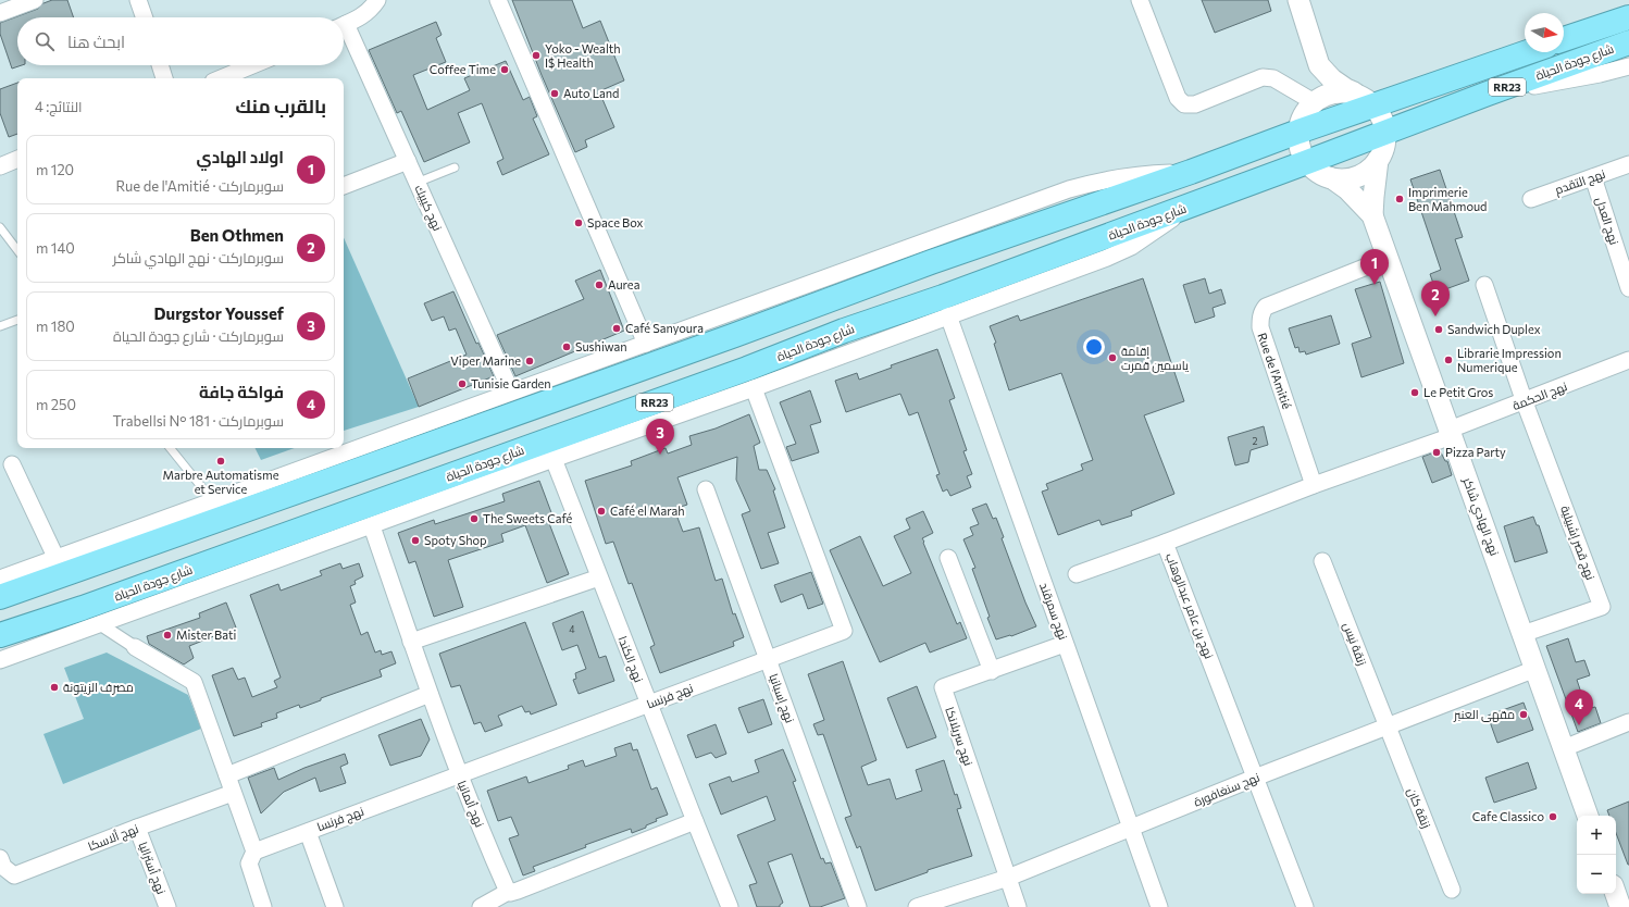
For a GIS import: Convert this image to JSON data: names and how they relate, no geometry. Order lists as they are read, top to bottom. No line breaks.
{"streets":{"highway":["شارع جودة الحياة","RR23"],"street":["نهج التقدم","نهج كيبيك","نهج العدل","Rue de l'Amitié","نهج الحكمة","نهج الهادي شاكر","نهج قصر إشبيلية","نهج بن عامر عبدالوهاب","نهج سمرقند","زنقة نيس","نهج الكندا","نهج فرنسا","نهج إسبانيا","نهج سريلانكا","نهج سنغافورة","نهج ألمانيا","زنقة كان","نهج ألاسكا","نهج أستراليا"]},"crossings":[["نهج التقدم","نهج العدل"],["Rue de l'Amitié","نهج الهادي شاكر"],["Rue de l'Amitié","نهج بن عامر عبدالوهاب"],["نهج الحكمة","نهج الهادي شاكر"],["نهج الحكمة","نهج قصر إشبيلية"],["نهج الحكمة","نهج بن عامر عبدالوهاب"],["نهج الهادي شاكر","نهج قصر إشبيلية"],["نهج الهادي شاكر","نهج بن عامر عبدالوهاب"],["نهج الهادي شاكر","نهج سنغافورة"],["نهج بن عامر عبدالوهاب","نهج سنغافورة"],["نهج سمرقند","نهج سريلانكا"],["نهج سمرقند","نهج سنغافورة"],["زنقة نيس","نهج سنغافورة"],["زنقة نيس","زنقة كان"],["نهج الكندا","نهج فرنسا"],["نهج فرنسا","نهج إسبانيا"],["نهج فرنسا","نهج ألمانيا"],["نهج سريلانكا","نهج سنغافورة"],["نهج سنغافورة","زنقة كان"],["نهج ألاسكا","نهج أستراليا"]],"places":["Yoko - Wealth I$ Health","Coffee Time","Auto Land","Imprimerie Ben Mahmoud","Space Box","Aurea","Café Sanyoura","Sandwich Duplex","Sushiwan","إقامة ياسمين قمرت","Librarie Impression Numerique","Viper Marine","Tunisie Garden","Le Petit Gros","Pizza Party","Marbre Automatisme et Service","Café el Marah","The Sweets Café","Spoty Shop","Mister Bati","مصرف الزيتونة","مقهى العنبر","Cafe Classico"],"house_numbers":["2","4"],"north":"right","page":{"search":"ابحث هنا","heading":["بالقرب منك","النتائج: 4"],"list":[{"mark":"1","name":"اولاد الهادي","note":"سوبرماركت · Rue de l'Amitié","value":"120 m"},{"mark":"2","name":"Ben Othmen","note":"سوبرماركت · نهج الهادي شاكر","value":"140 m"},{"mark":"3","name":"Durgstor Youssef","note":"سوبرماركت · شارع جودة الحياة","value":"180 m"},{"mark":"4","name":"فواكة جافة","note":"سوبرماركت · Trabellsi N° 181","value":"250 m"}],"pins":["1","2","3","4"],"map_buttons":["+","−"]}}
